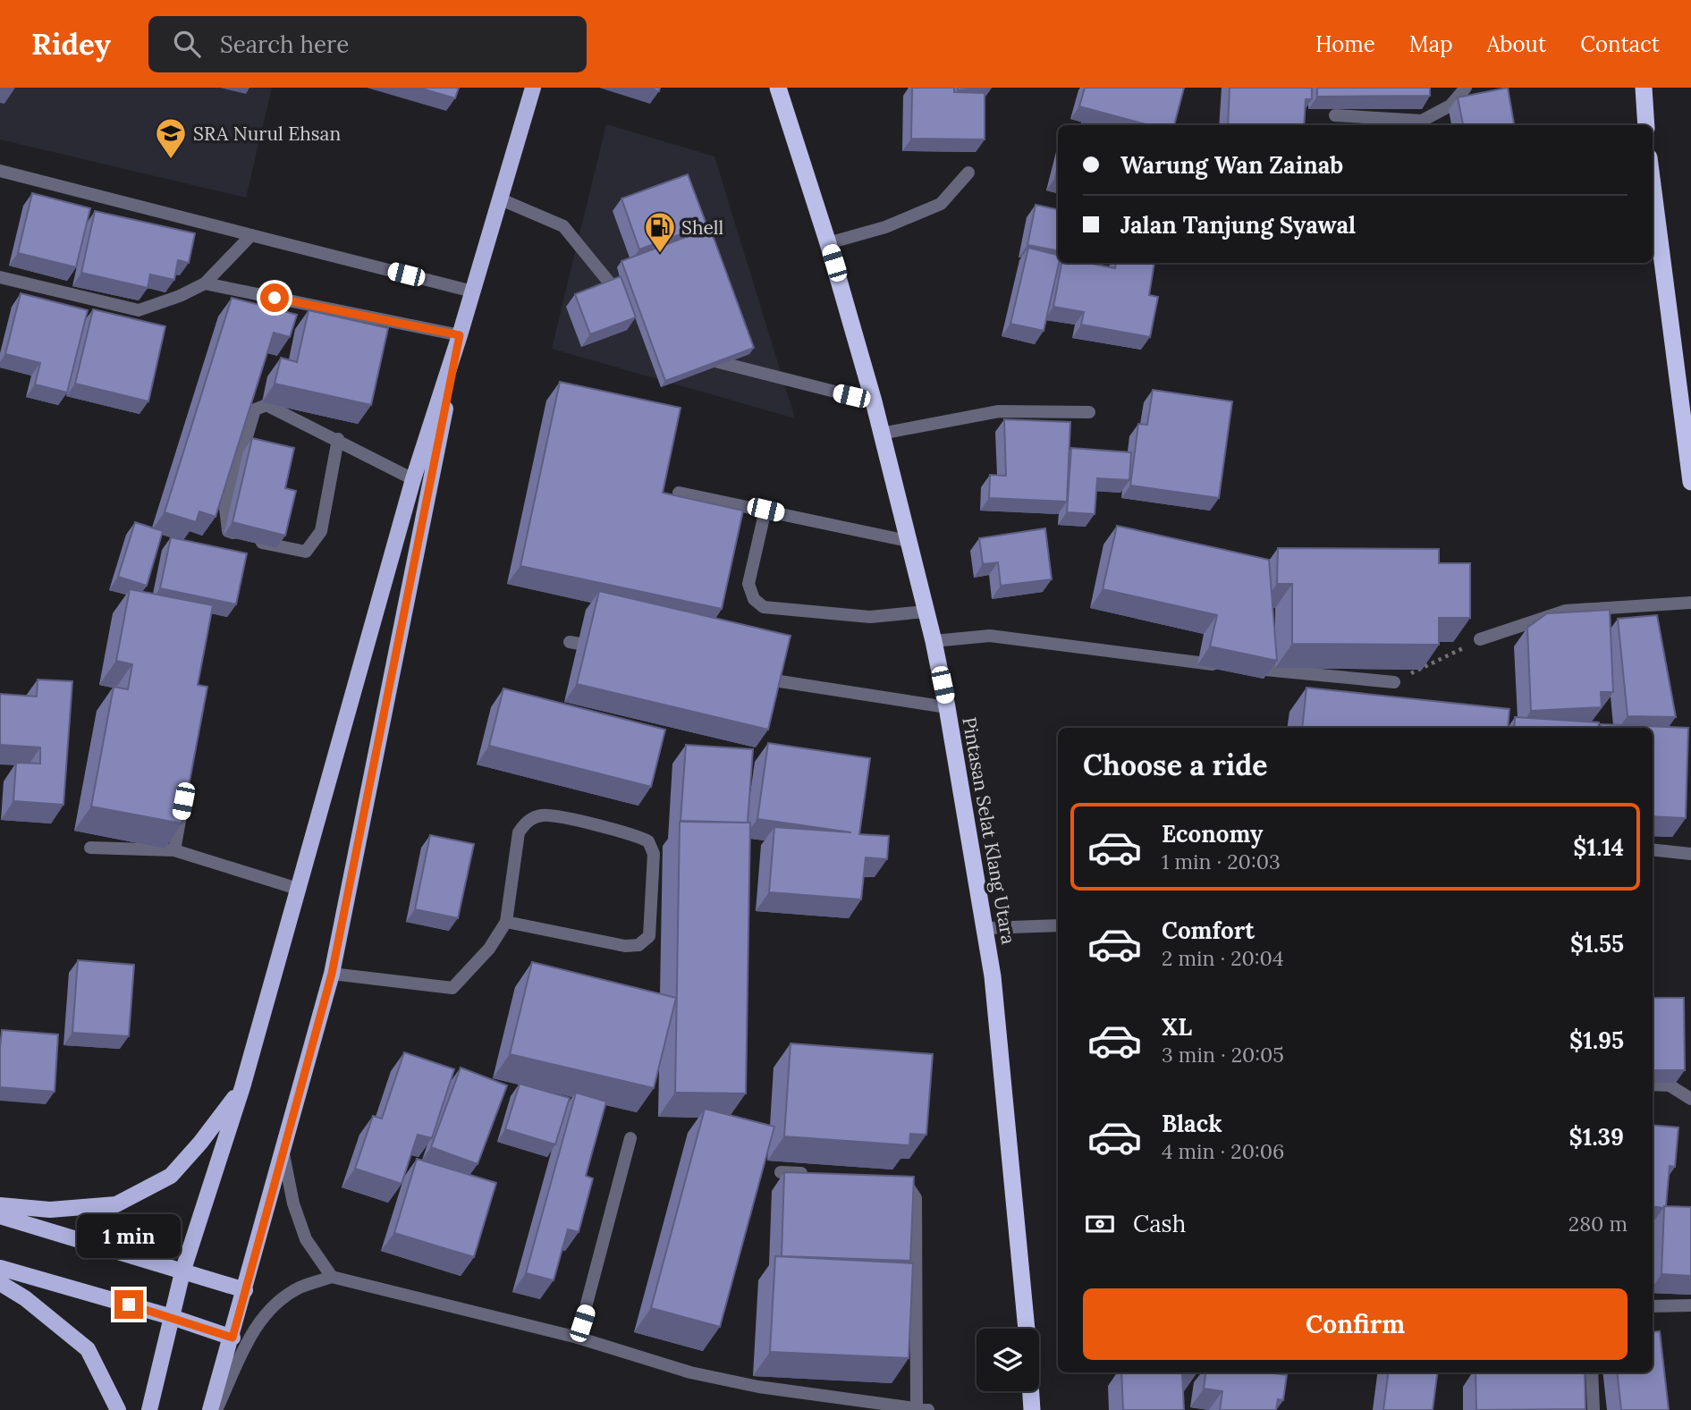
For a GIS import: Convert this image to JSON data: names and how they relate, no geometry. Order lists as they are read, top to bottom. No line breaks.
{"streets":{"highway":["Pintasan Selat Klang Utara"]},"places":{"school or university":["SRA Nurul Ehsan"],"fuel station":["Shell"]},"page":{"header":"Ridey","search":"Search here","nav":["Home","Map","About","Contact"],"banner":["Warung Wan Zainab","Jalan Tanjung Syawal"],"heading":"Choose a ride","list":[{"name":"Economy","note":"1 min · 20:03","value":"$1.14"},{"name":"Comfort","note":"2 min · 20:04","value":"$1.55"},{"name":"XL","note":"3 min · 20:05","value":"$1.95"},{"name":"Black","note":"4 min · 20:06","value":"$1.39"}],"pay":["Cash","280 m"],"bubble":"1 min","buttons":"Confirm"}}
